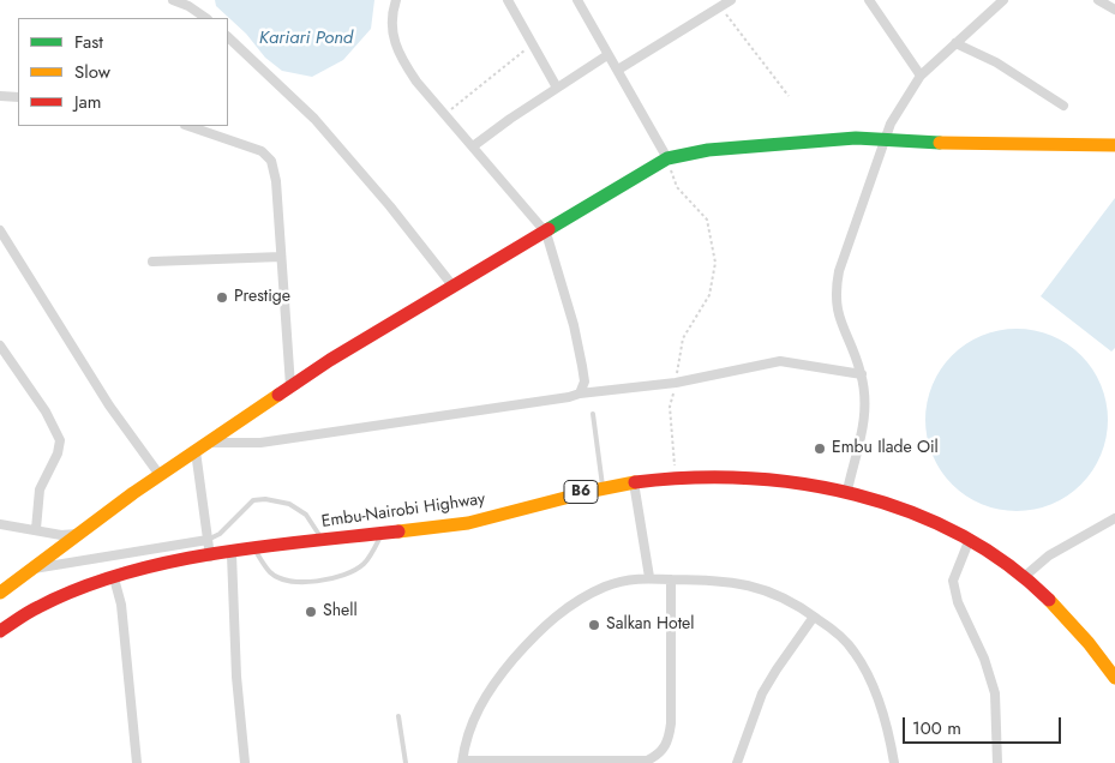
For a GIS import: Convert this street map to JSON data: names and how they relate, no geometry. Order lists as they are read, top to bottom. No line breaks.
{"streets":{"street":["B6","Embu-Nairobi Highway"]},"water":["Kariari Pond"],"places":["Prestige","Embu Ilade Oil","Shell","Salkan Hotel"],"legend":["Fast","Slow","Jam"],"scale_bar":"100 m"}
